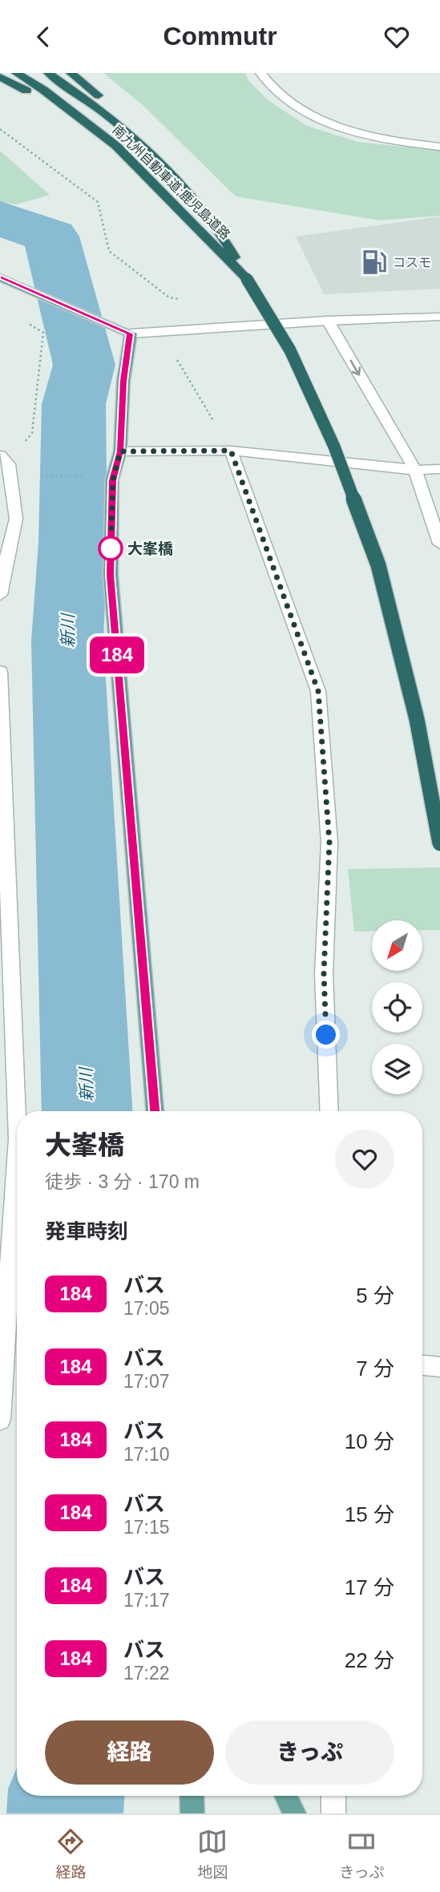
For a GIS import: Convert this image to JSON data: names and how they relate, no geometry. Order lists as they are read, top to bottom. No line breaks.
{"streets":{"highway":["南九州自動車道;鹿児島道路"]},"water":["新川"],"places":{"fuel station":["コスモ"],"other":["大峯橋"]},"lines":["bus line 184"],"north":"bottom left","page":{"header":"Commutr","on_map":"184","heading":[["大峯橋","徒歩 · 3 分 · 170 m"],"発車時刻"],"list":[{"mark":"184","name":"バス","note":"17:05","value":"5 分"},{"mark":"184","name":"バス","note":"17:07","value":"7 分"},{"mark":"184","name":"バス","note":"17:10","value":"10 分"},{"mark":"184","name":"バス","note":"17:15","value":"15 分"},{"mark":"184","name":"バス","note":"17:17","value":"17 分"},{"mark":"184","name":"バス","note":"17:22","value":"22 分"}],"buttons":["経路","きっぷ"],"tabs":["経路","地図","きっぷ"]}}
